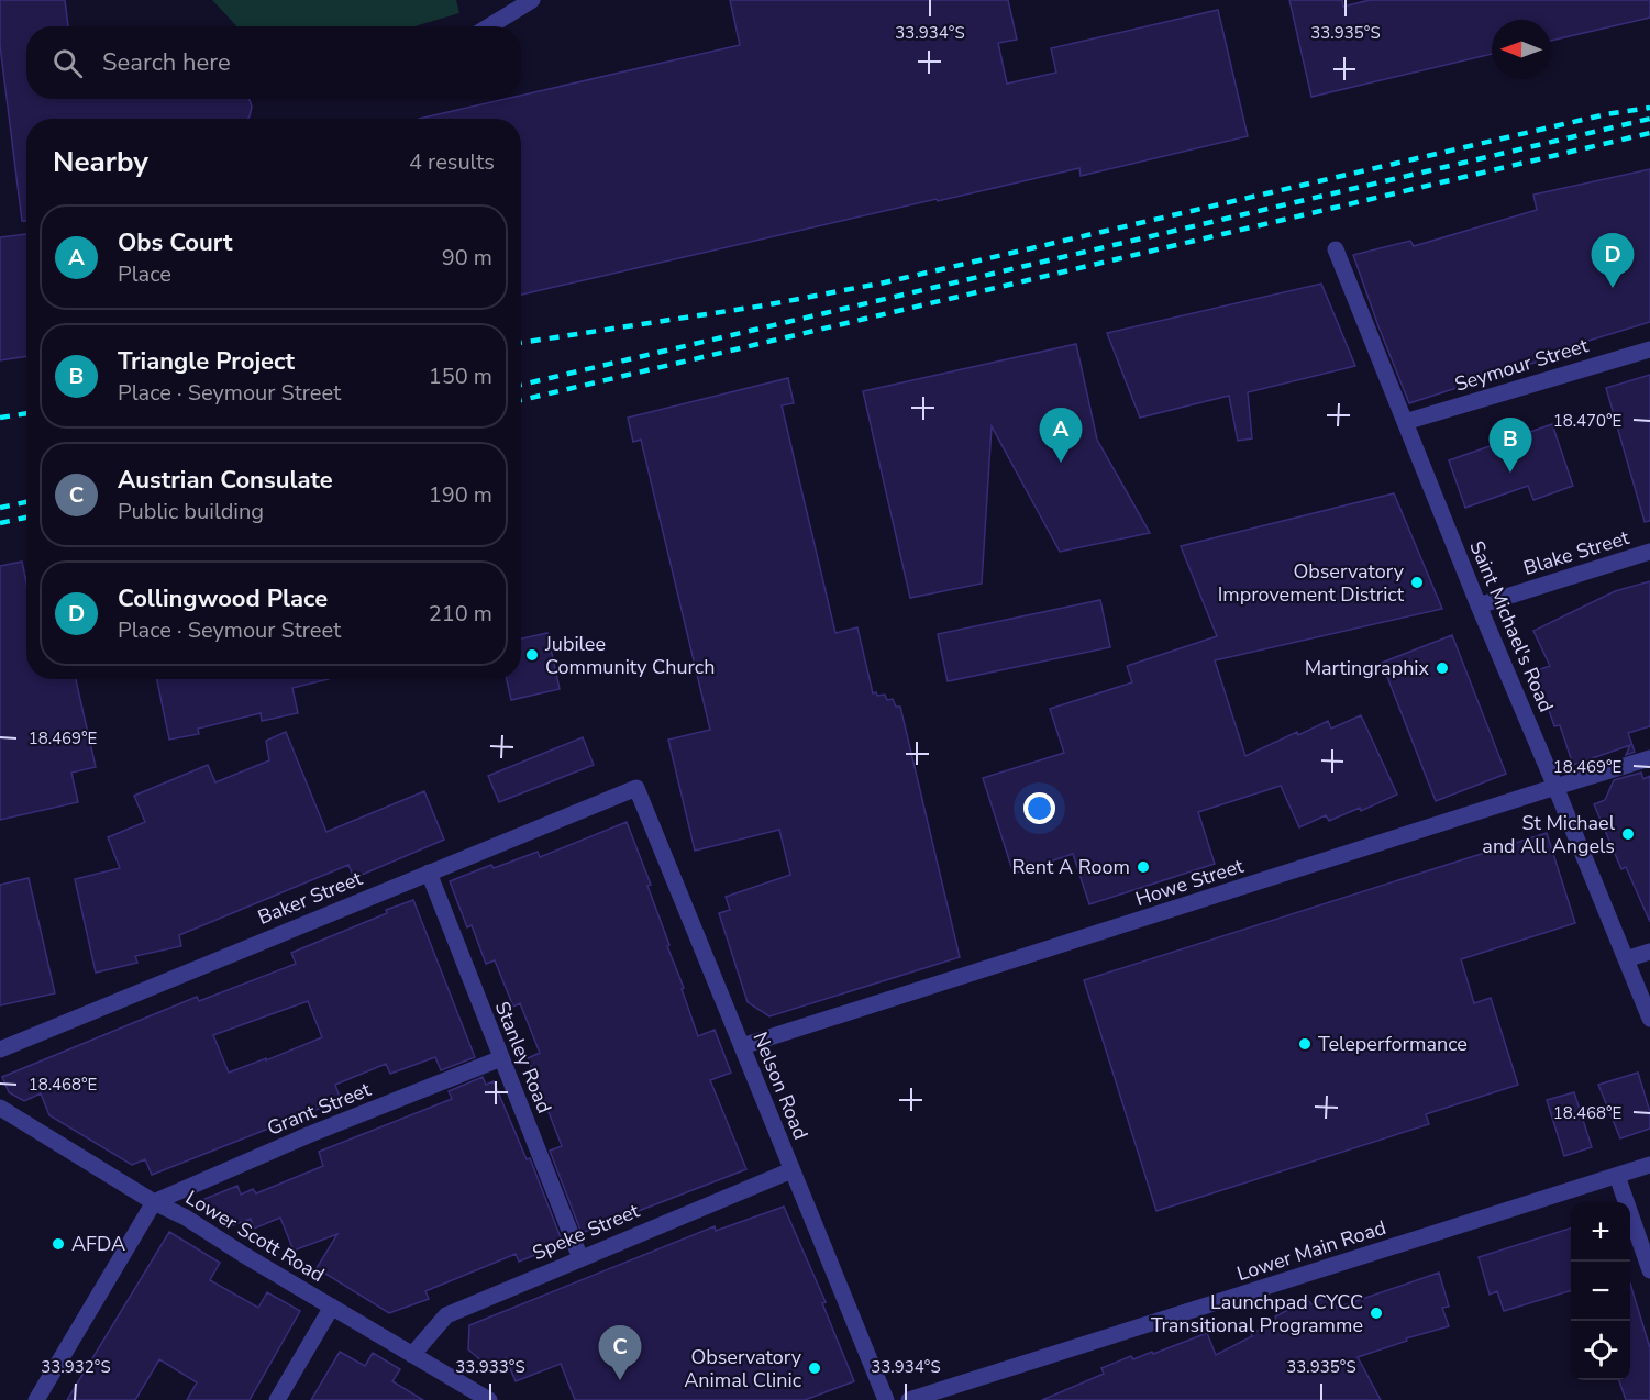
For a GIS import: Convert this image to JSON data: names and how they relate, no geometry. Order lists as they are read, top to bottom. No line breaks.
{"streets":{"street":["Seymour Street","Blake Street","Saint Michael's Road","Howe Street","Baker Street","Stanley Road","Nelson Road","Grant Street","Speke Street","Lower Scott Road","Lower Main Road"]},"crossings":[["Seymour Street","Saint Michael's Road"],["Blake Street","Saint Michael's Road"],["Saint Michael's Road","Howe Street"],["Howe Street","Nelson Road"],["Baker Street","Stanley Road"],["Baker Street","Nelson Road"],["Stanley Road","Grant Street"],["Stanley Road","Speke Street"],["Nelson Road","Speke Street"],["Grant Street","Lower Scott Road"],["Speke Street","Lower Scott Road"]],"places":["Observatory Improvement District","Jubilee Community Church","Martingraphix","St Michael and All Angels","Rent A Room","Teleperformance","AFDA","Launchpad CYCC Transitional Programme","Observatory Animal Clinic"],"north":"left","page":{"search":"Search here","heading":["Nearby","4 results"],"list":[{"mark":"A","name":"Obs Court","note":"Place","value":"90 m"},{"mark":"B","name":"Triangle Project","note":"Place · Seymour Street","value":"150 m"},{"mark":"C","name":"Austrian Consulate","note":"Public building","value":"190 m"},{"mark":"D","name":"Collingwood Place","note":"Place · Seymour Street","value":"210 m"}],"pins":["D","A","B","C"],"map_buttons":["+","−"]},"coordinates":["33.934°S","33.935°S","18.470°E","18.469°E","18.468°E","33.932°S","33.933°S"]}
